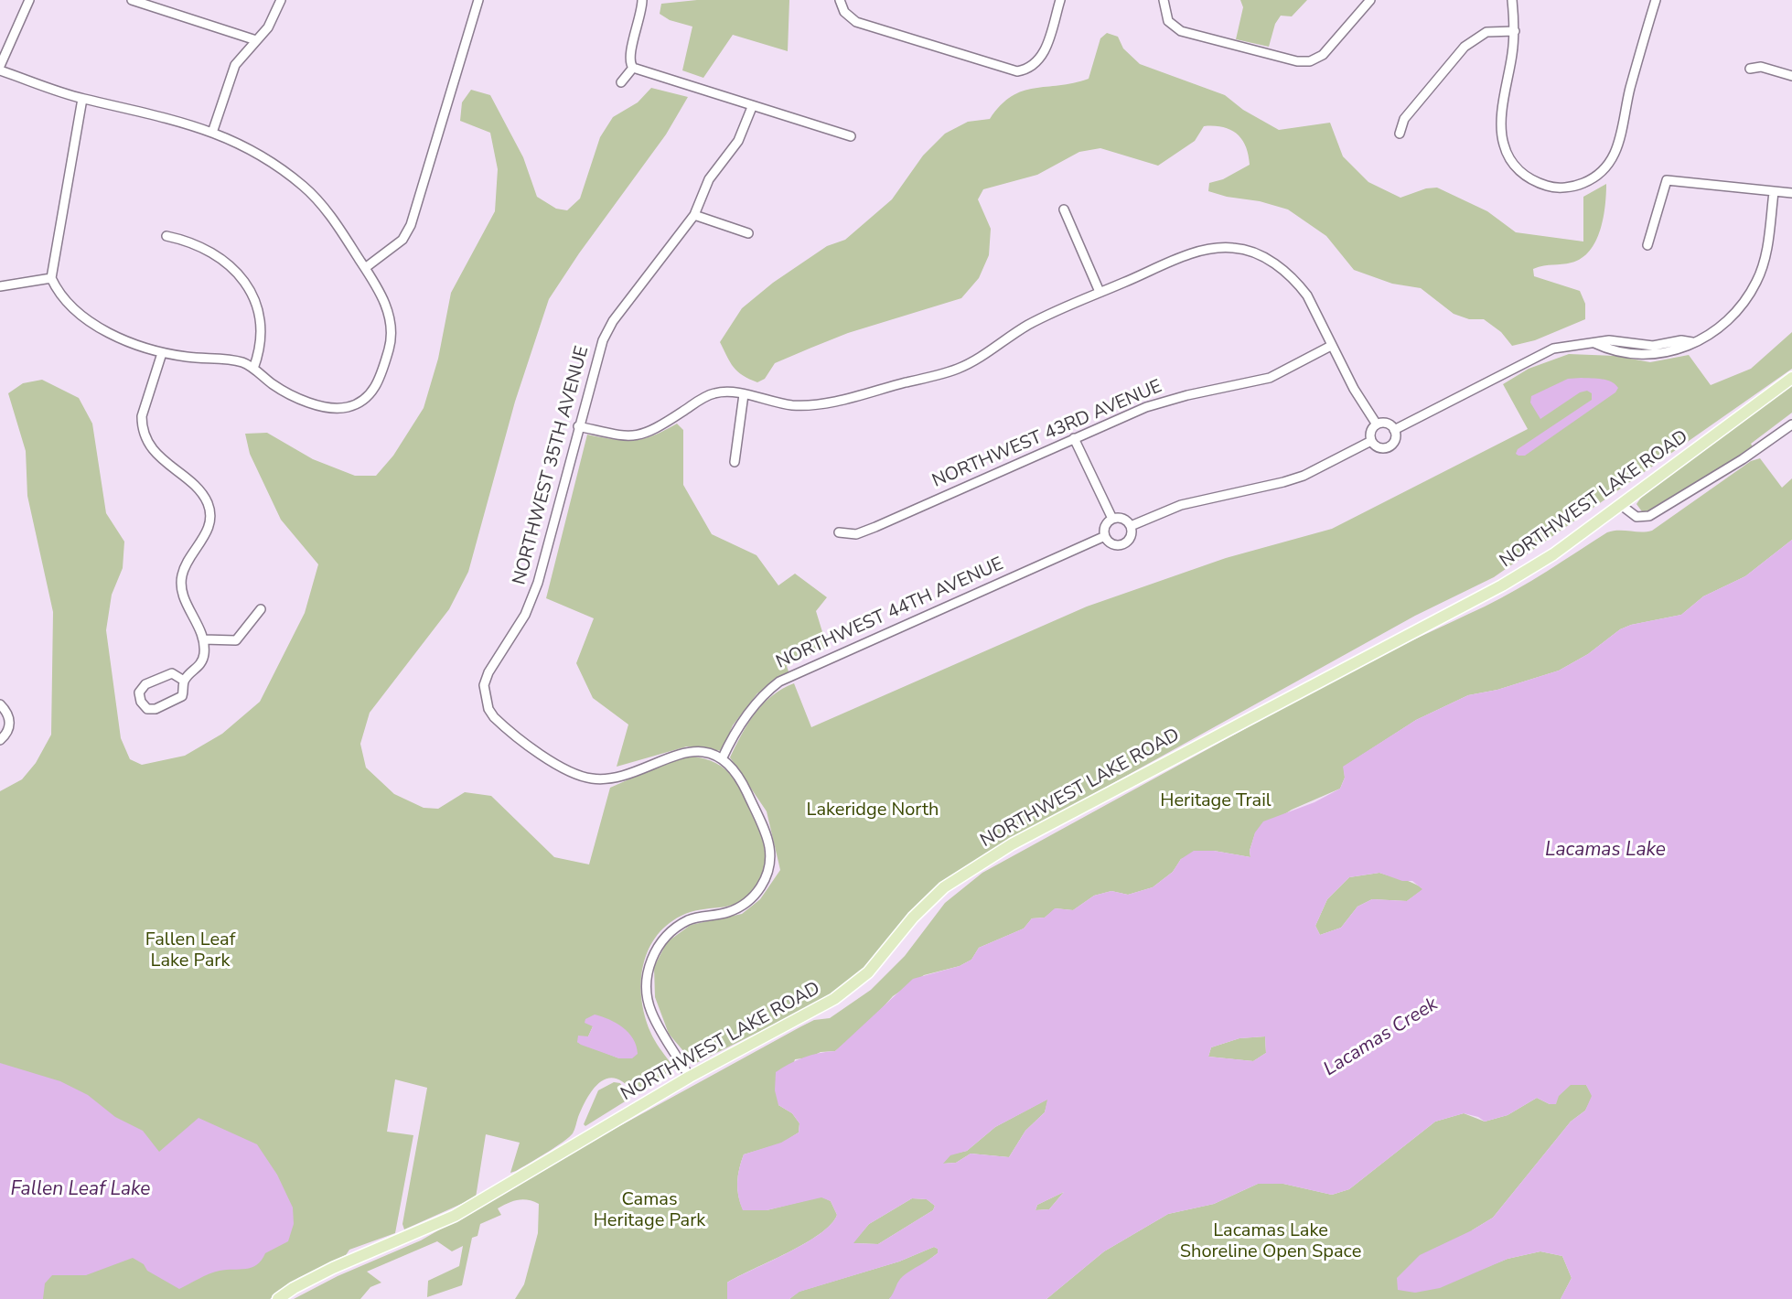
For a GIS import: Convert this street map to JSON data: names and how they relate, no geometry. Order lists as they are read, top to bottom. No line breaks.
{"streets":{"main road":["NORTHWEST LAKE ROAD"],"street":["NORTHWEST 43RD AVENUE","NORTHWEST 35TH AVENUE","NORTHWEST 44TH AVENUE"]},"crossings":[["NORTHWEST 35TH AVENUE","NORTHWEST 44TH AVENUE"]],"water":["Lacamas Lake","Lacamas Creek","Fallen Leaf Lake"],"parks":["Heritage Trail","Lakeridge North","Fallen Leaf Lake Park","Camas Heritage Park","Lacamas Lake Shoreline Open Space"]}
